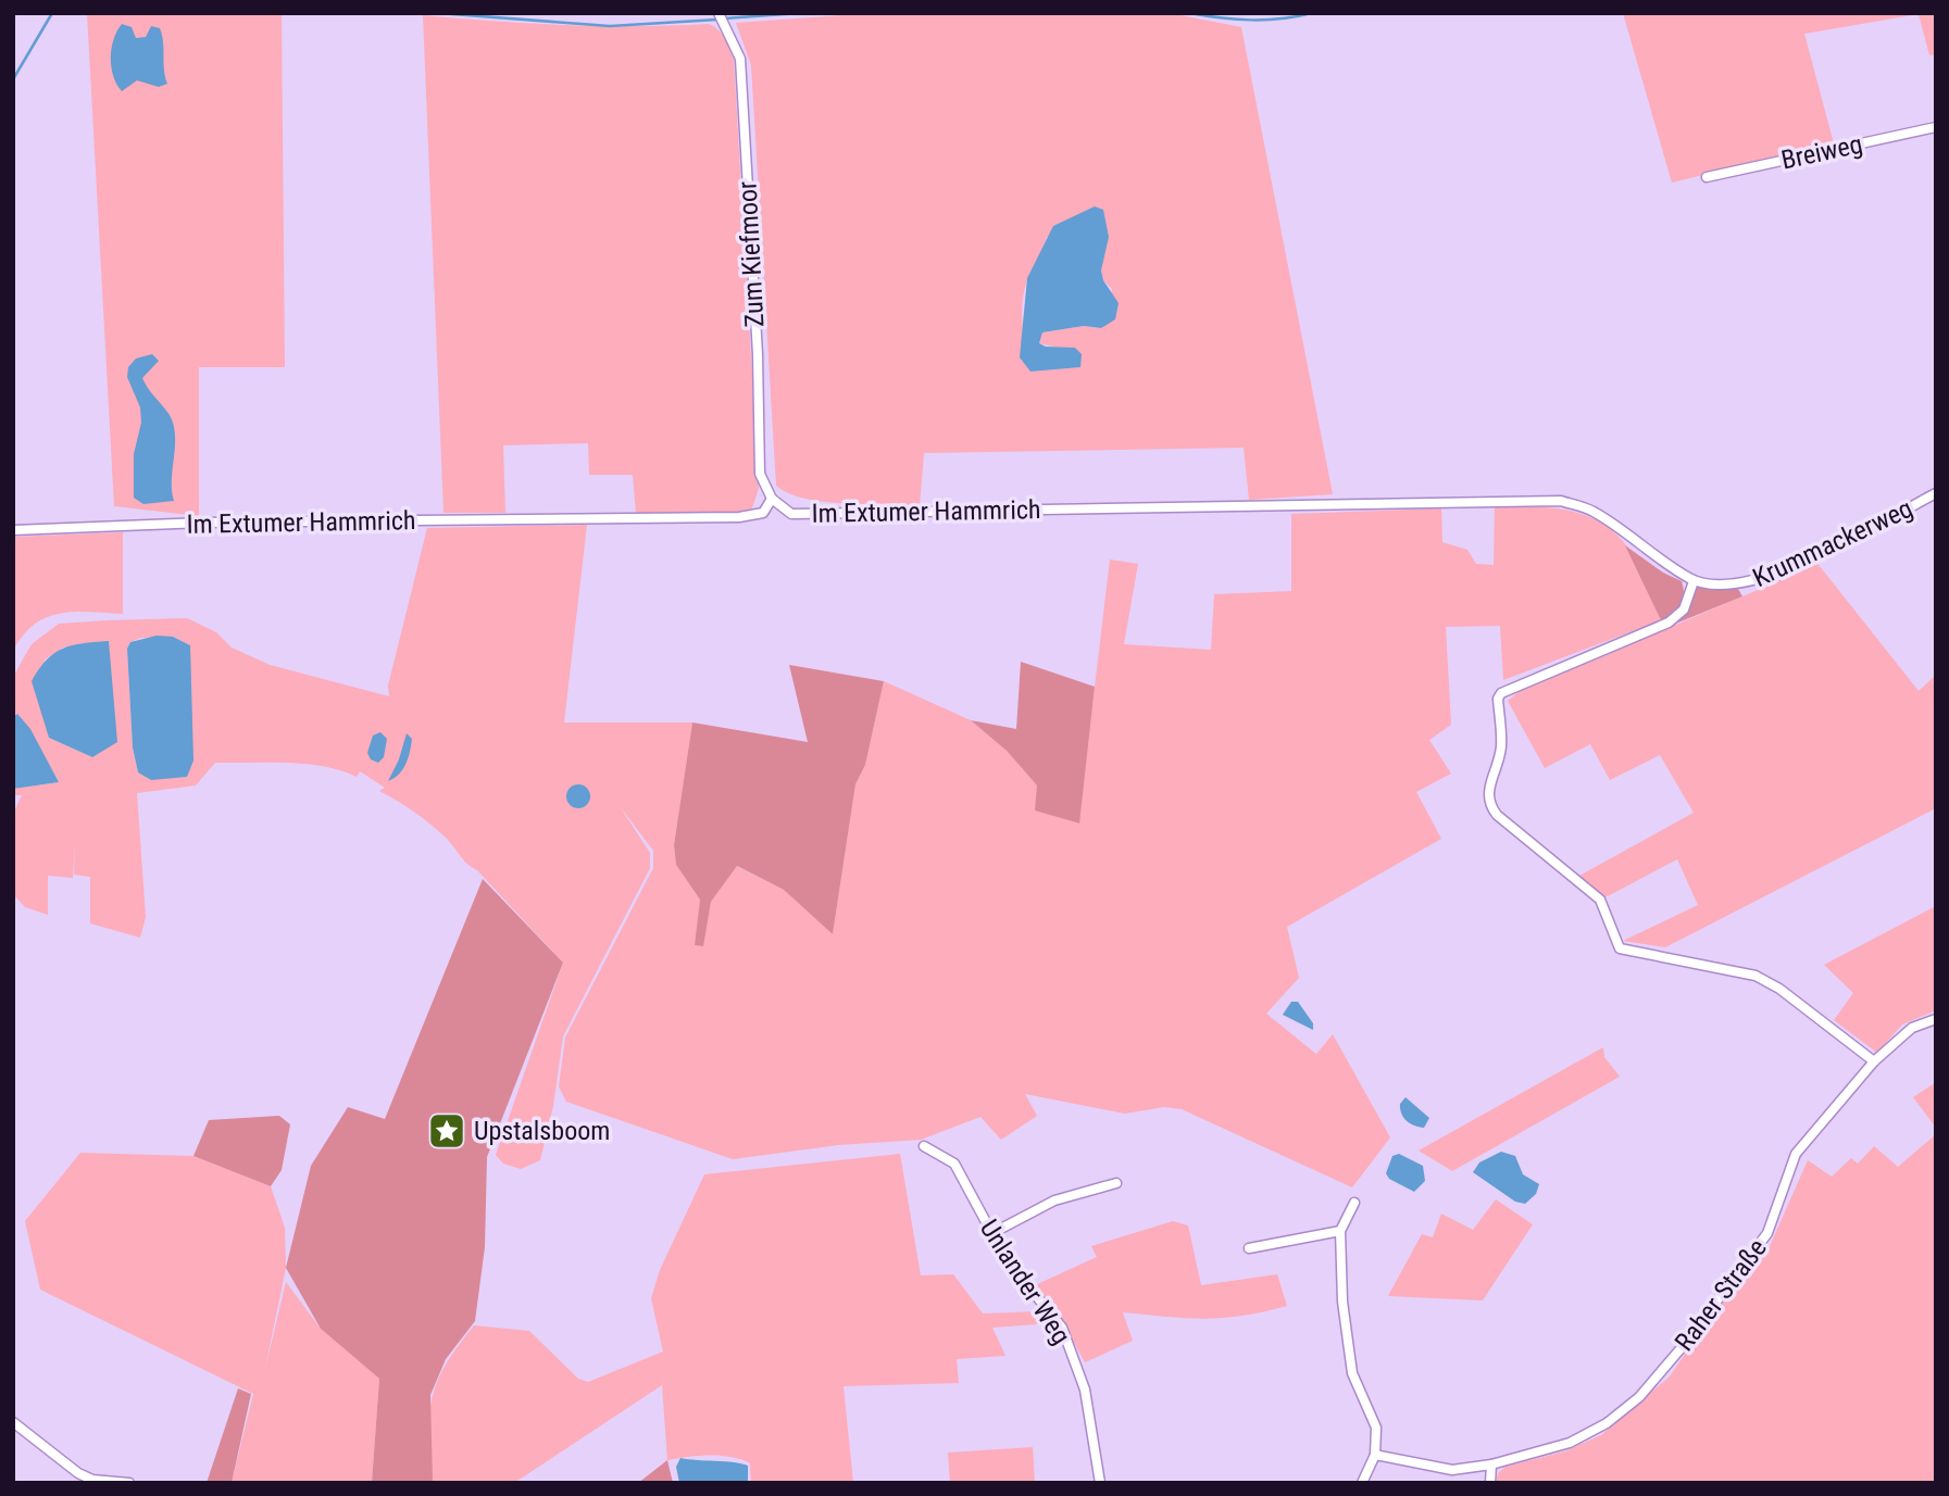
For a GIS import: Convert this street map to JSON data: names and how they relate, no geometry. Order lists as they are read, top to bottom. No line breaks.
{"streets":{"street":["Breiweg","Zum Kiefmoor","Im Extumer Hammrich","Krummackerweg","Unlander Weg","Raher Straße"]},"crossings":[["Zum Kiefmoor","Im Extumer Hammrich"],["Im Extumer Hammrich","Krummackerweg"]],"places":{"place":["Upstalsboom"]}}
